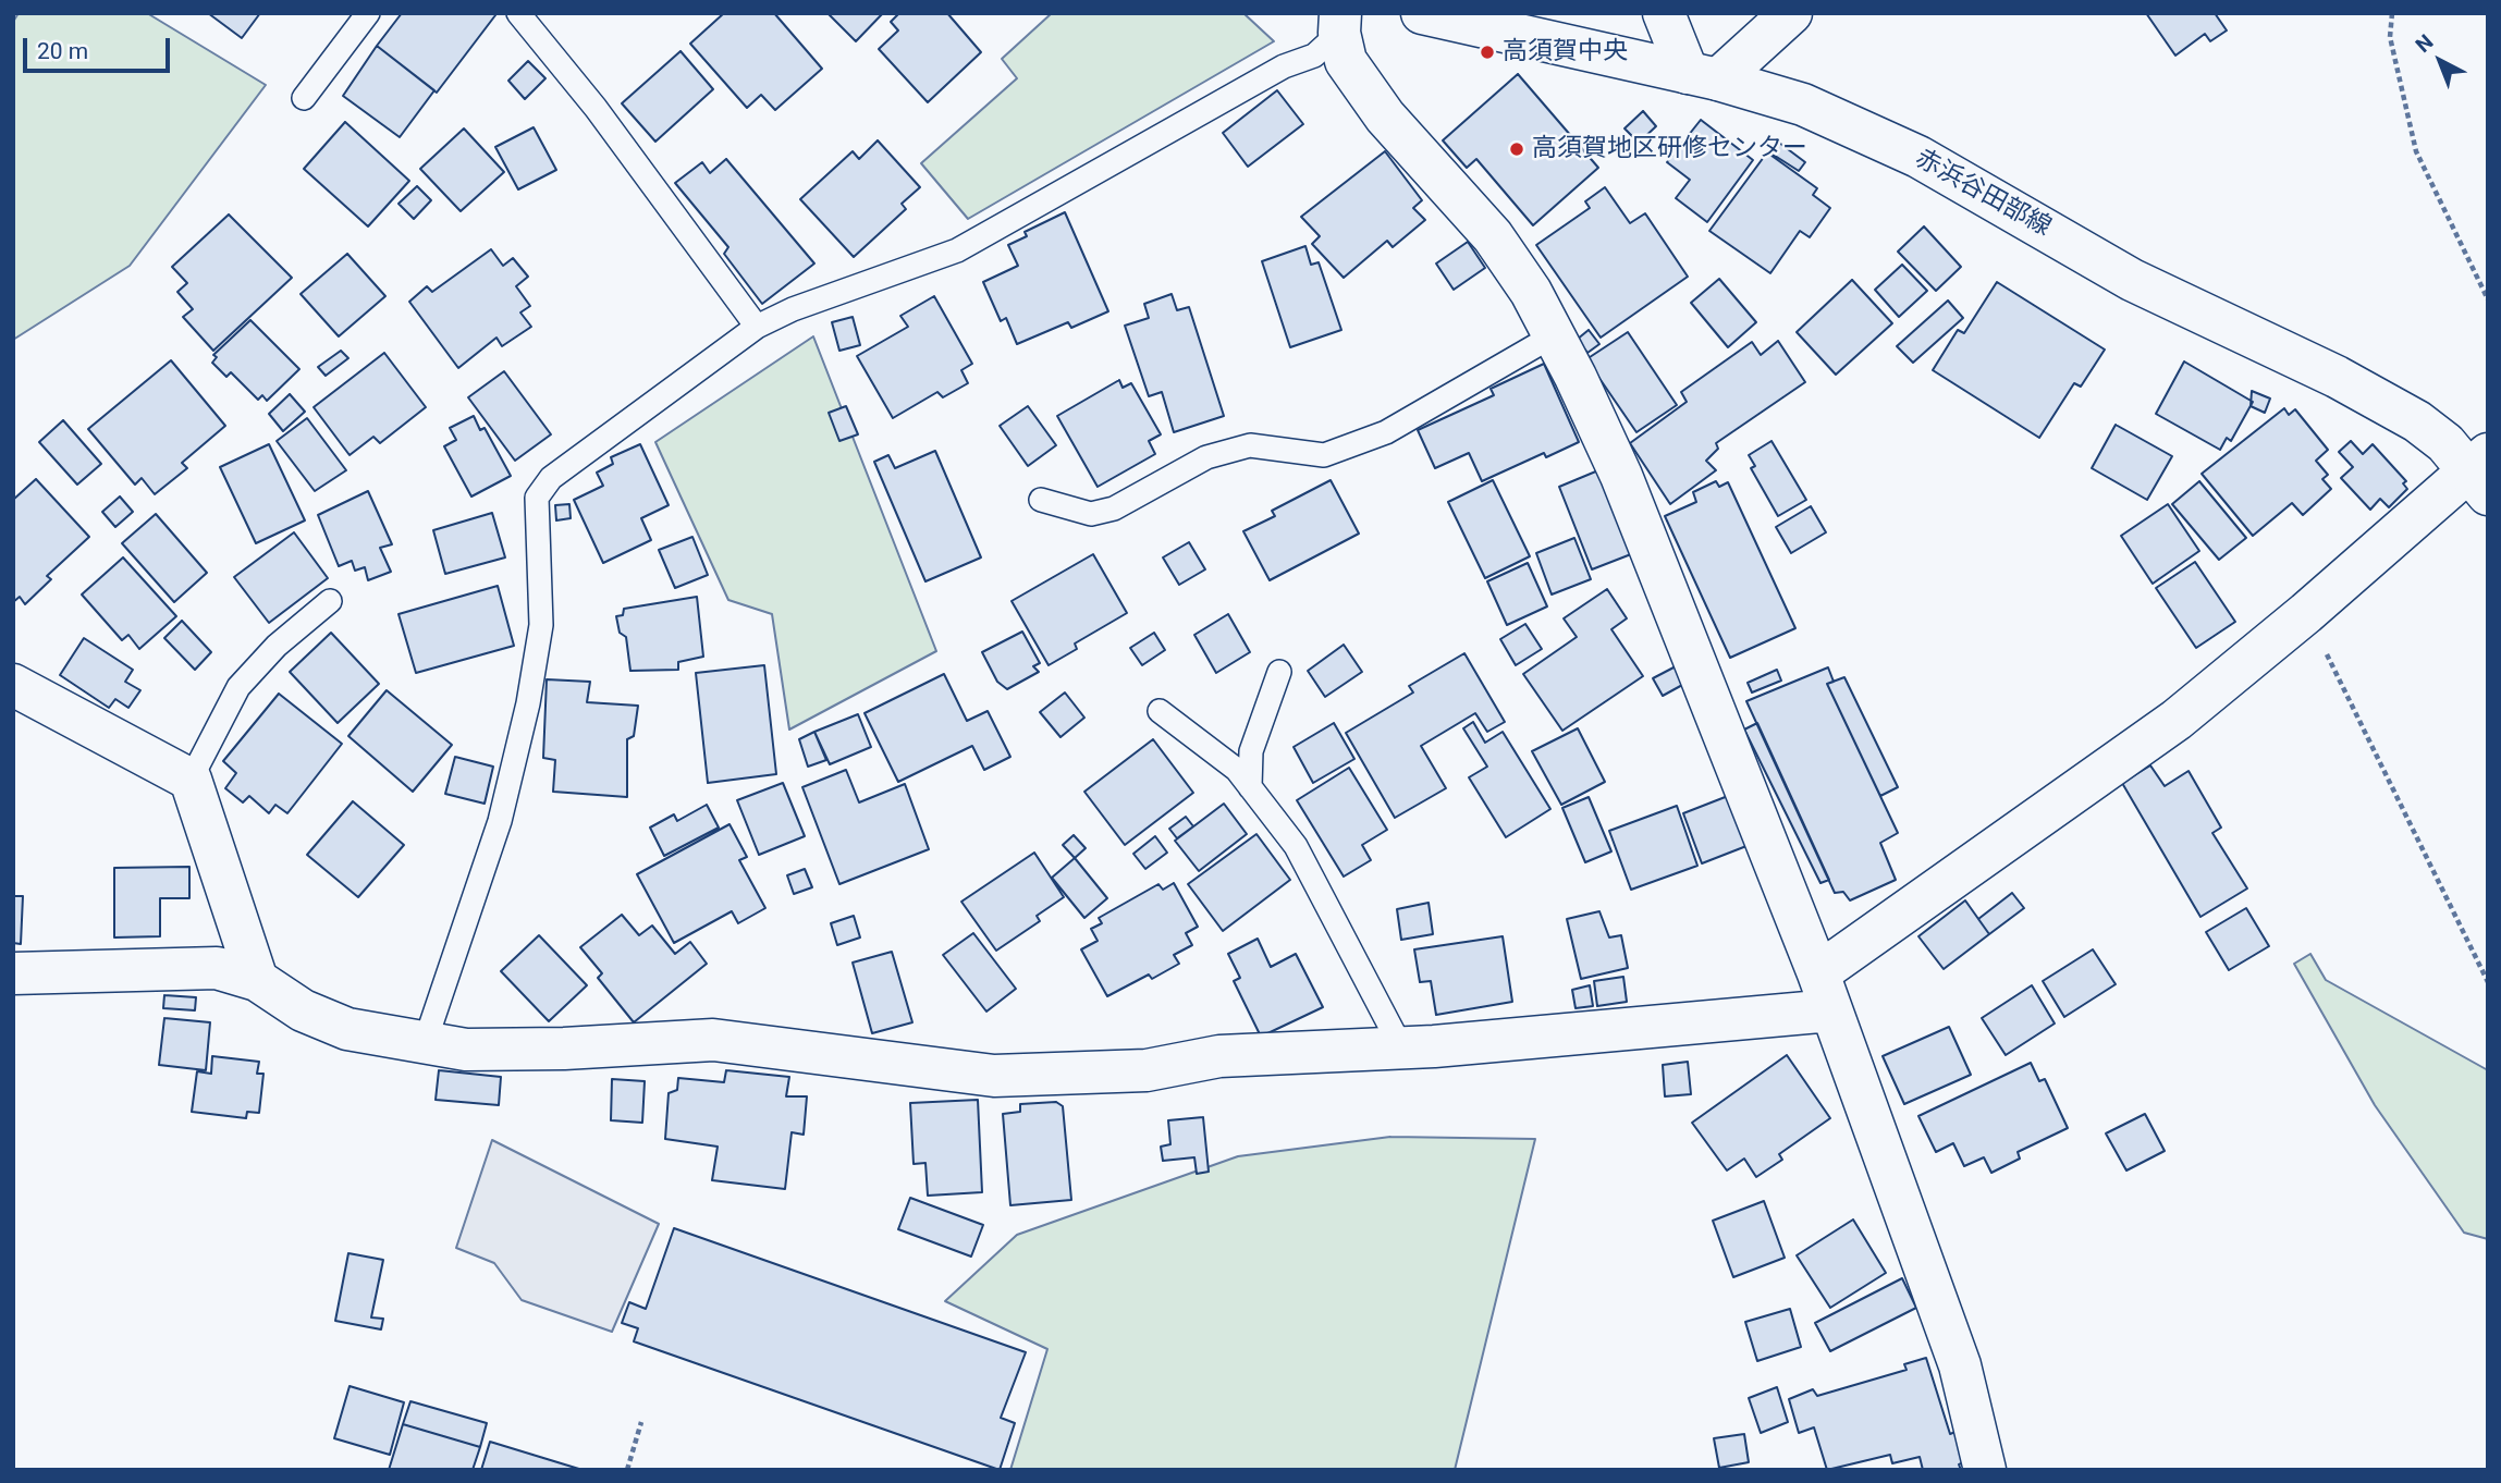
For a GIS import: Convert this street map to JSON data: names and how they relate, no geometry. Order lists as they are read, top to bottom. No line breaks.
{"streets":{"street":["赤浜谷田部線"]},"places":["高須賀中央","高須賀地区研修センター"],"scale_bar":"20 m","north":"top left"}
